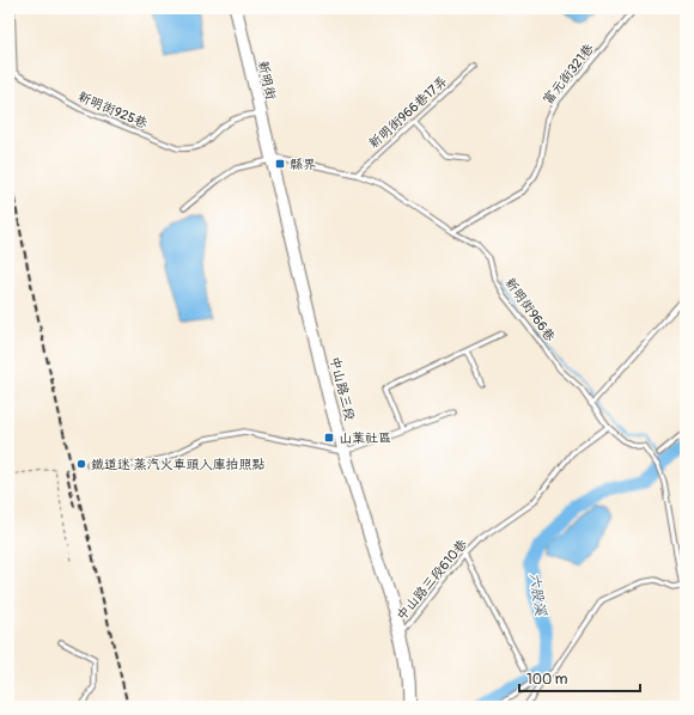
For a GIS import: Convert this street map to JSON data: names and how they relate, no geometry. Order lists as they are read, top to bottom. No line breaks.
{"streets":{"street":["新明街","中山路三段"],"lane":["富元街321巷","新明街925巷","新明街966巷17弄","新明街966巷","中山路三段610巷"]},"crossings":[["富元街321巷","新明街966巷"],["新明街","新明街925巷"],["新明街","新明街966巷"],["新明街","中山路三段"],["新明街966巷17弄","新明街966巷"],["新明街966巷","中山路三段"],["新明街966巷","中山路三段610巷"],["中山路三段","中山路三段610巷"]],"water":["六股溪"],"places":{"transit":["縣界","山葉社區"],"other":["鐵道迷 蒸汽火車頭入庫拍照點"]},"scale_bar":"100 m"}
